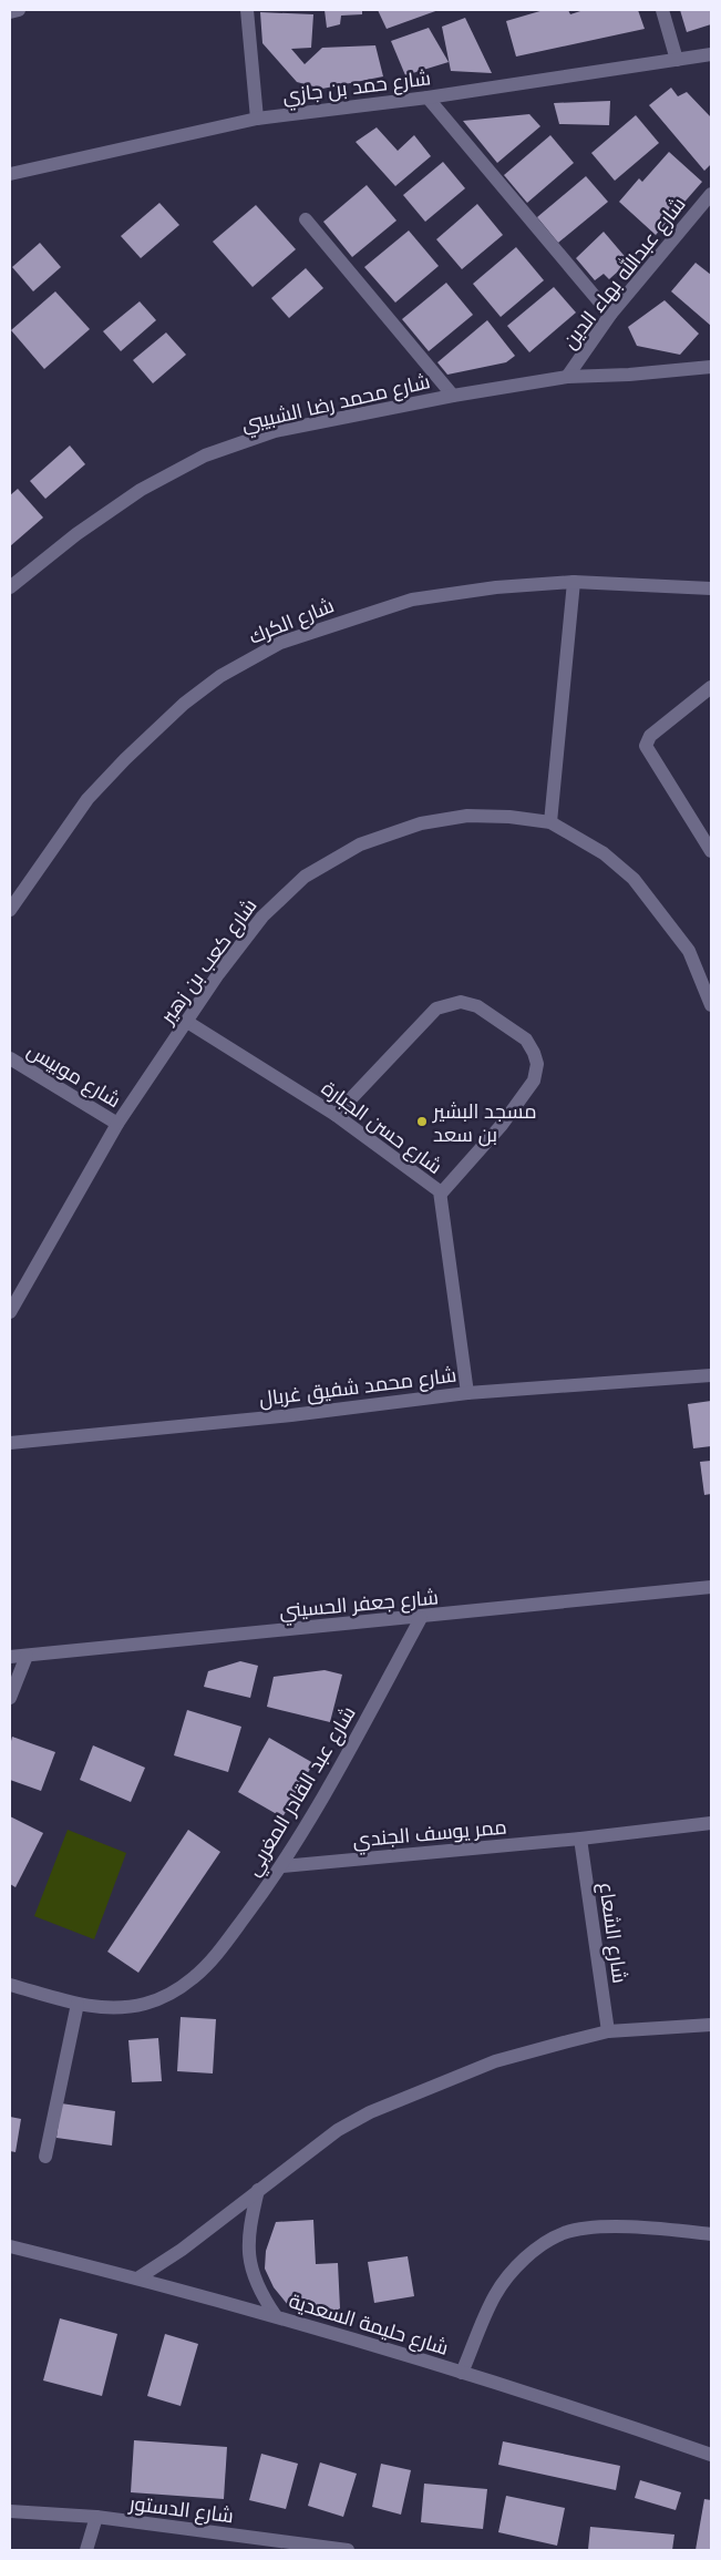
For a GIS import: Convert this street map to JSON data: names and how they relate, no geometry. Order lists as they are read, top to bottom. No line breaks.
{"streets":{"street":["شارع حمد بن جازي","شارع عبدالله بهاء الدين","شارع محمد رضا الشبيبي","شارع الكرك","شارع كعب بن زهير","شارع موبيس","شارع حسن الجبارة","شارع محمد شفيق غربال","شارع جعفر الحسيني","شارع عبد القادر المغربي","ممر يوسف الجندي","شارع الشعاع","شارع حليمة السعدية","شارع الدستور"]},"crossings":[["شارع عبدالله بهاء الدين","شارع محمد رضا الشبيبي"],["شارع كعب بن زهير","شارع موبيس"],["شارع كعب بن زهير","شارع حسن الجبارة"],["شارع حسن الجبارة","شارع محمد شفيق غربال"],["شارع جعفر الحسيني","شارع عبد القادر المغربي"],["شارع عبد القادر المغربي","ممر يوسف الجندي"],["ممر يوسف الجندي","شارع الشعاع"]],"places":["مسجد البشير بن سعد"]}
